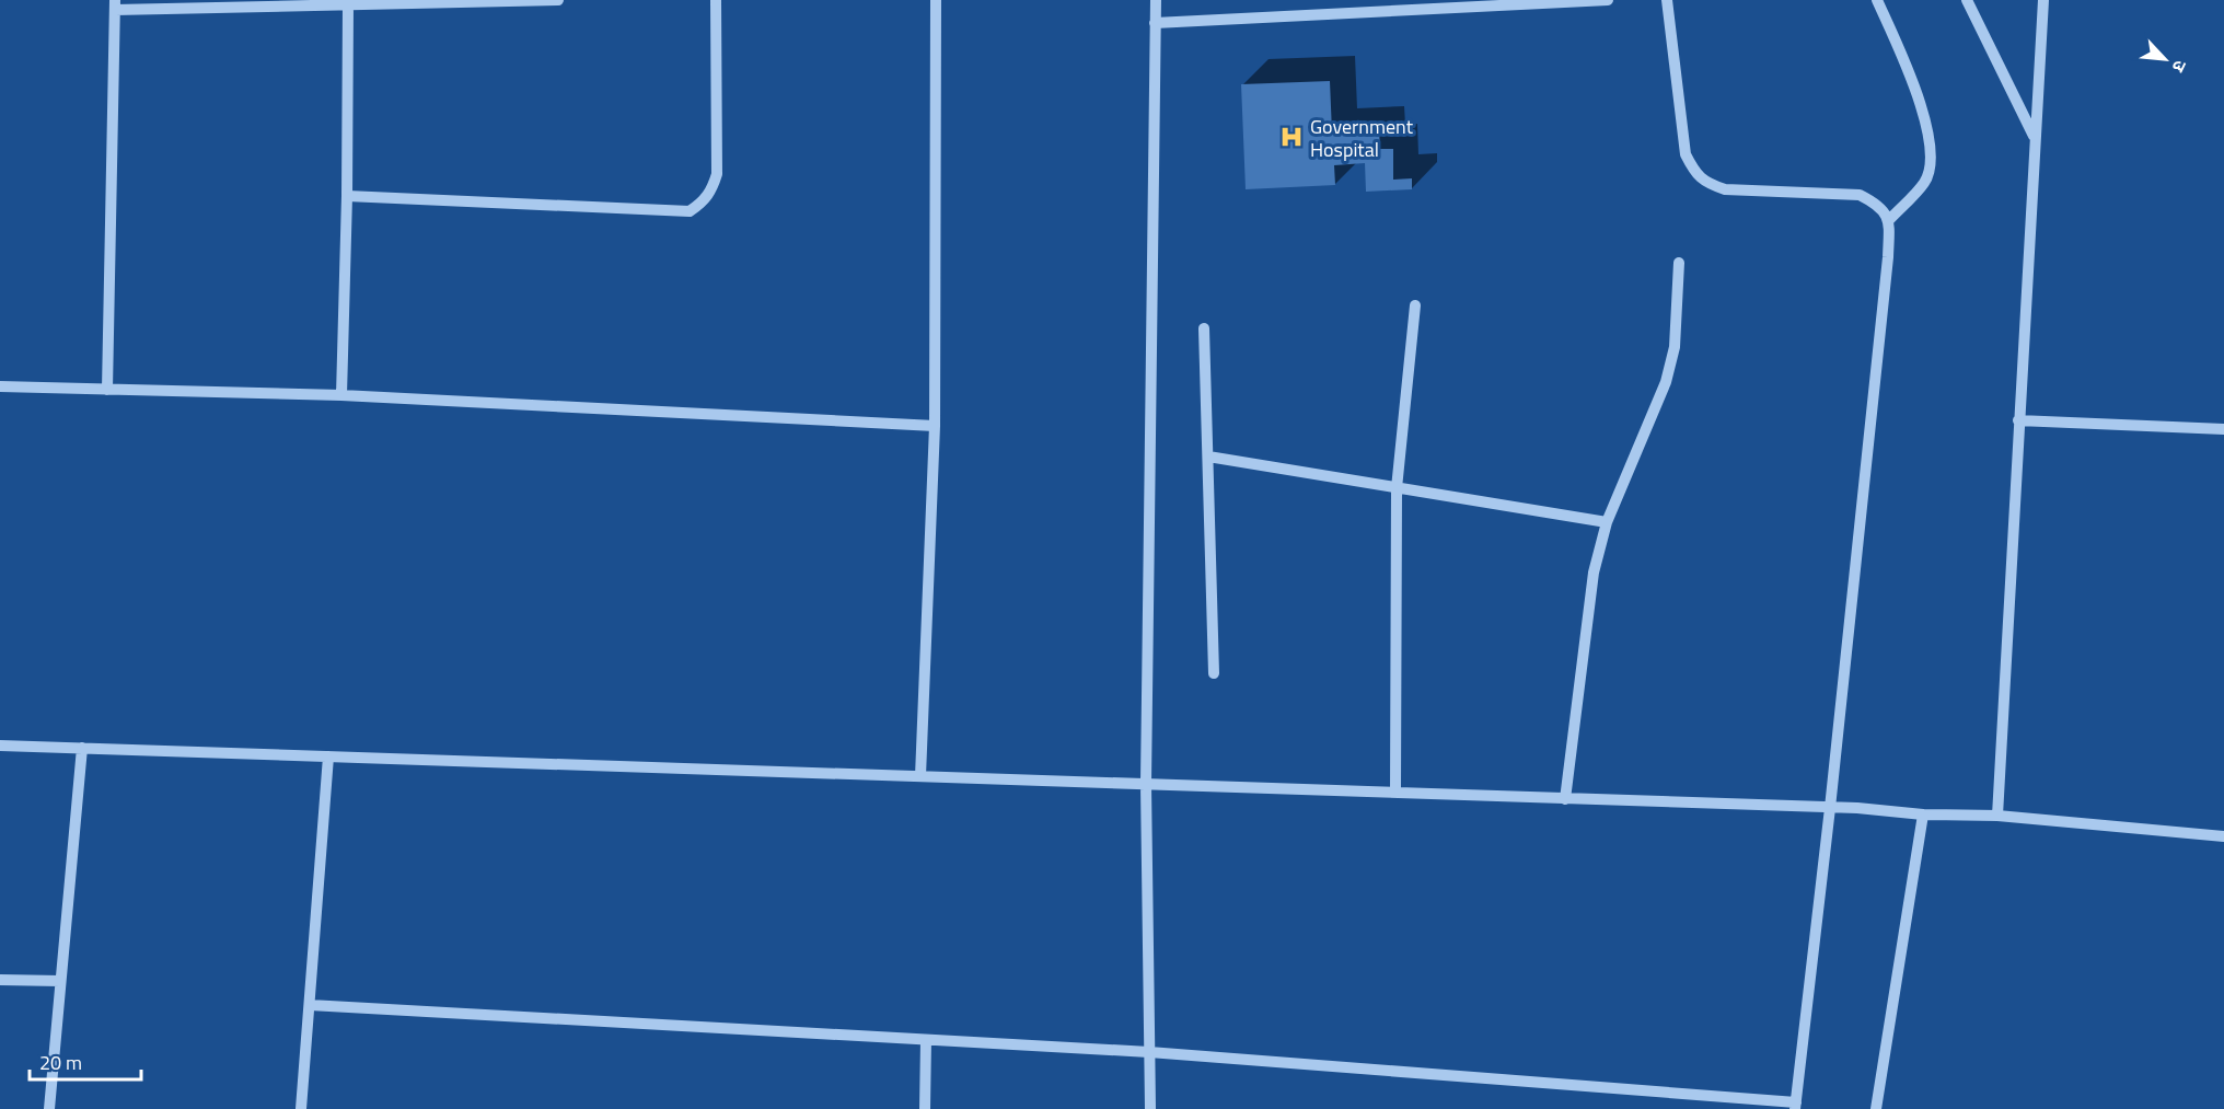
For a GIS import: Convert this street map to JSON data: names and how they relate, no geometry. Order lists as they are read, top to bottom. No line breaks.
{"places":{"hospital":["Government Hospital"]},"scale_bar":"20 m","north":"bottom right"}
